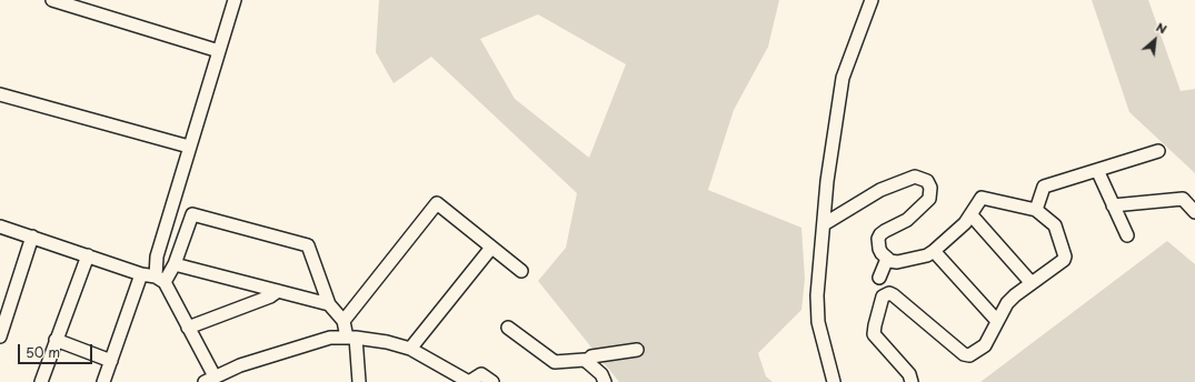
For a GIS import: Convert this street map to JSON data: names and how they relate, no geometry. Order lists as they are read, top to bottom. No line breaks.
{"scale_bar":"50 m","north":"top right"}
